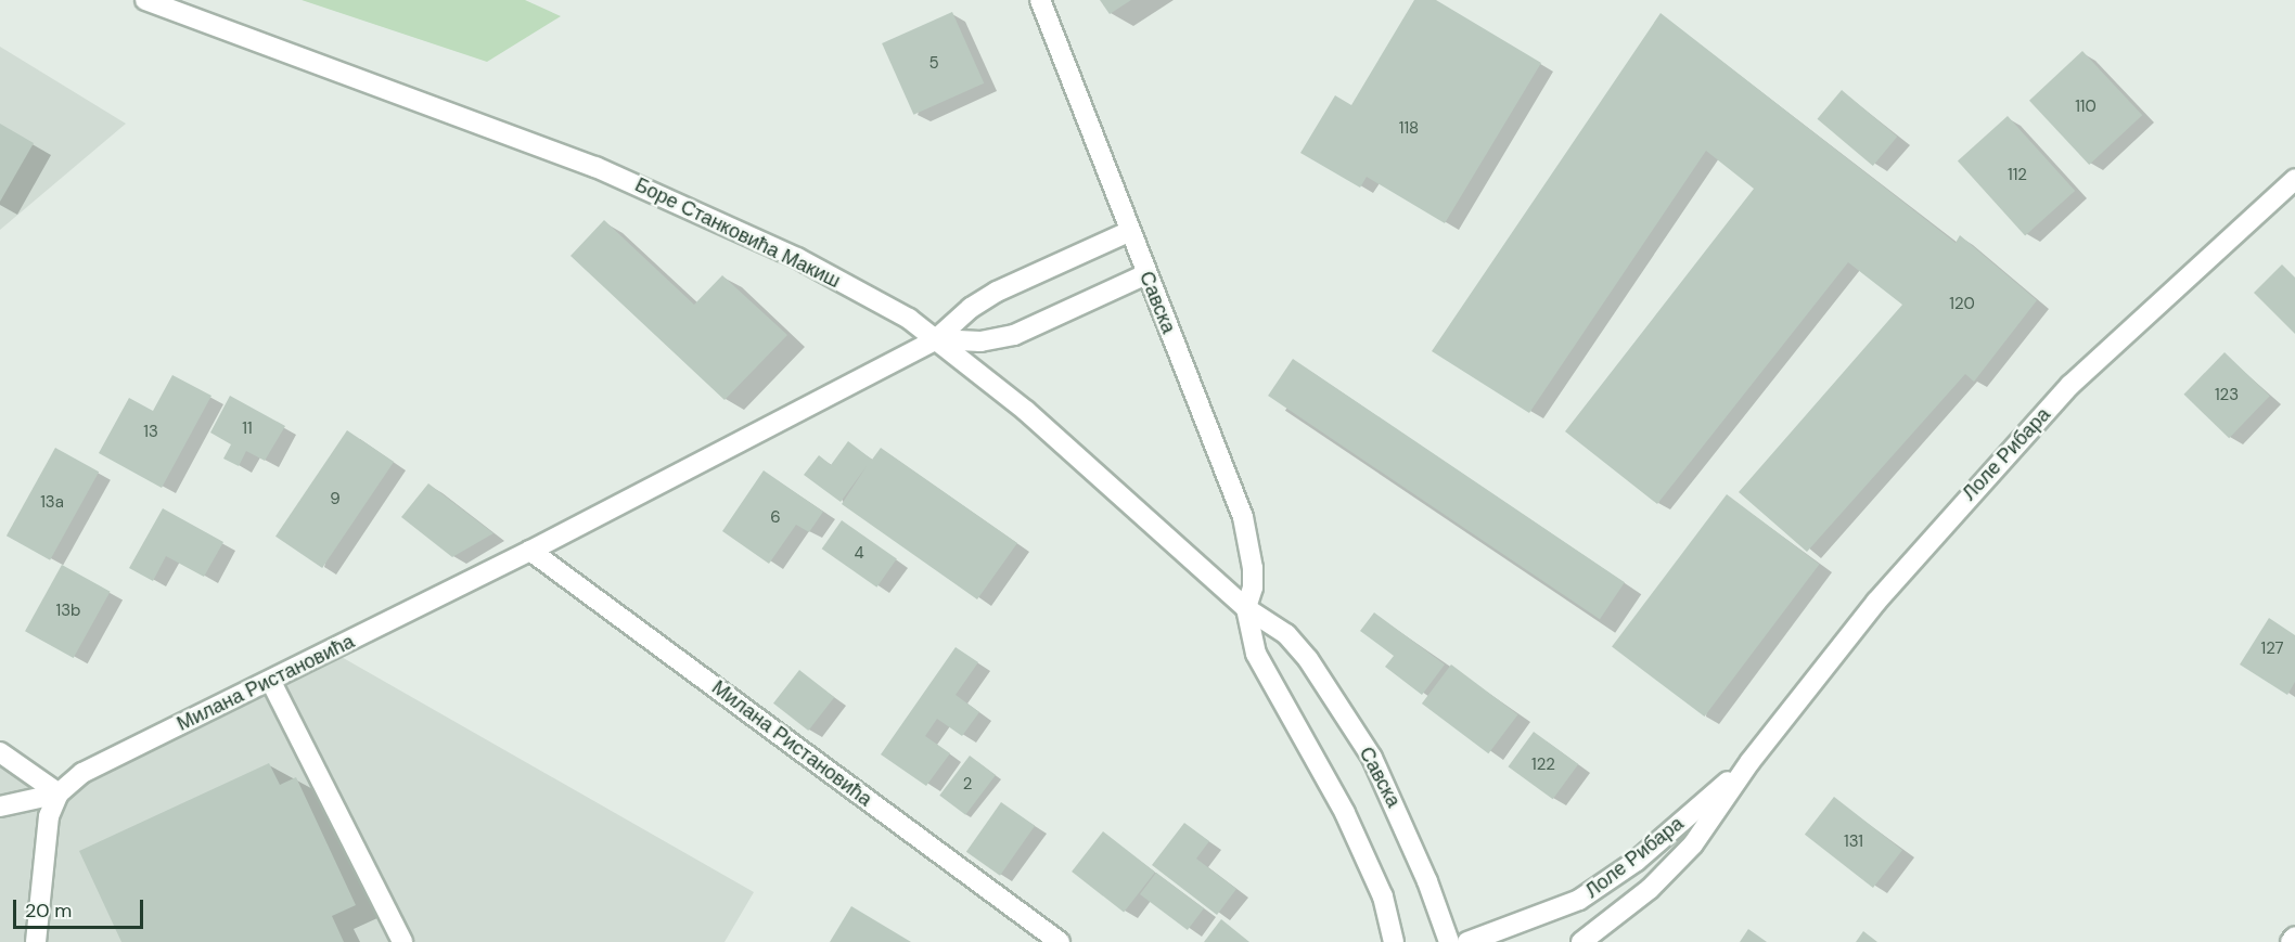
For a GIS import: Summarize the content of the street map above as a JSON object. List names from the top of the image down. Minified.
{"streets":{"main road":["Боре Станковића Макиш","Савска","Лоле Рибара","Милана Ристановића"]},"crossings":[["Боре Станковића Макиш","Савска"],["Боре Станковића Макиш","Милана Ристановића"],["Савска","Милана Ристановића"]],"house_numbers":["5","110","118","112","120","123","11","13","9","13a","6","4","13b","127","122","2","131"],"scale_bar":"20 m"}
